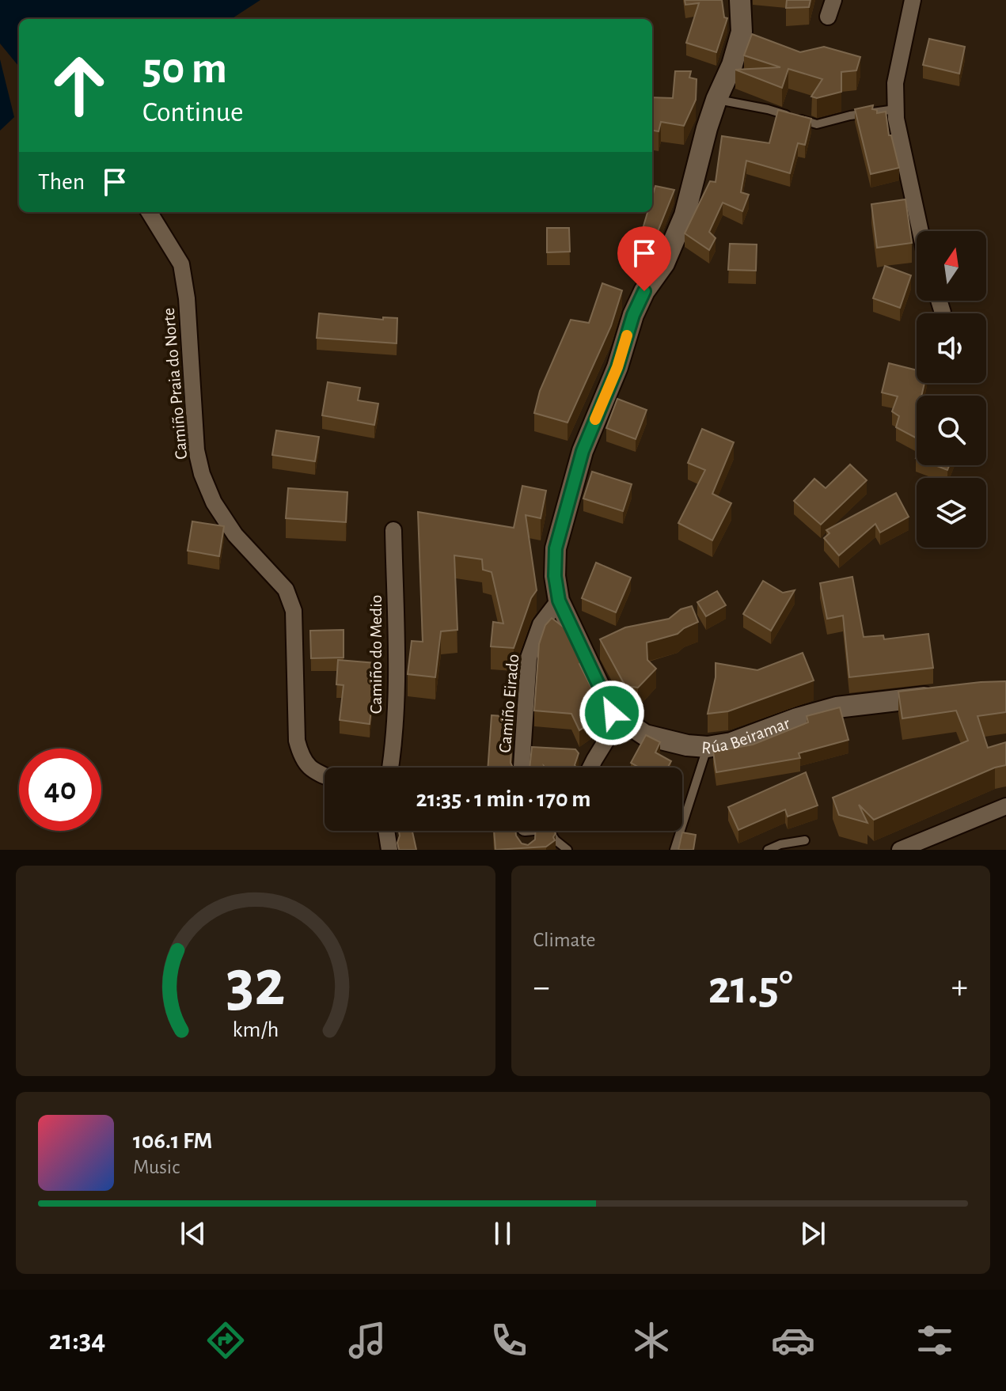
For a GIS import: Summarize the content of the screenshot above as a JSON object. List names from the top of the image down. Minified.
{"streets":{"street":["Camiño Praia do Norte","Camiño do Medio","Camiño Eirado","Rúa Beiramar"]},"crossings":[["Camiño Eirado","Rúa Beiramar"]],"north":"top","page":{"turn":["50 m","Continue"],"then":"Then","limit":"40","trip":"21:35 · 1 min · 170 m","tile":"Climate","heat":["−","21.5°","+"],"song":["106.1 FM","Music"],"tabs":"21:34","gauge":["32","km/h"]}}
